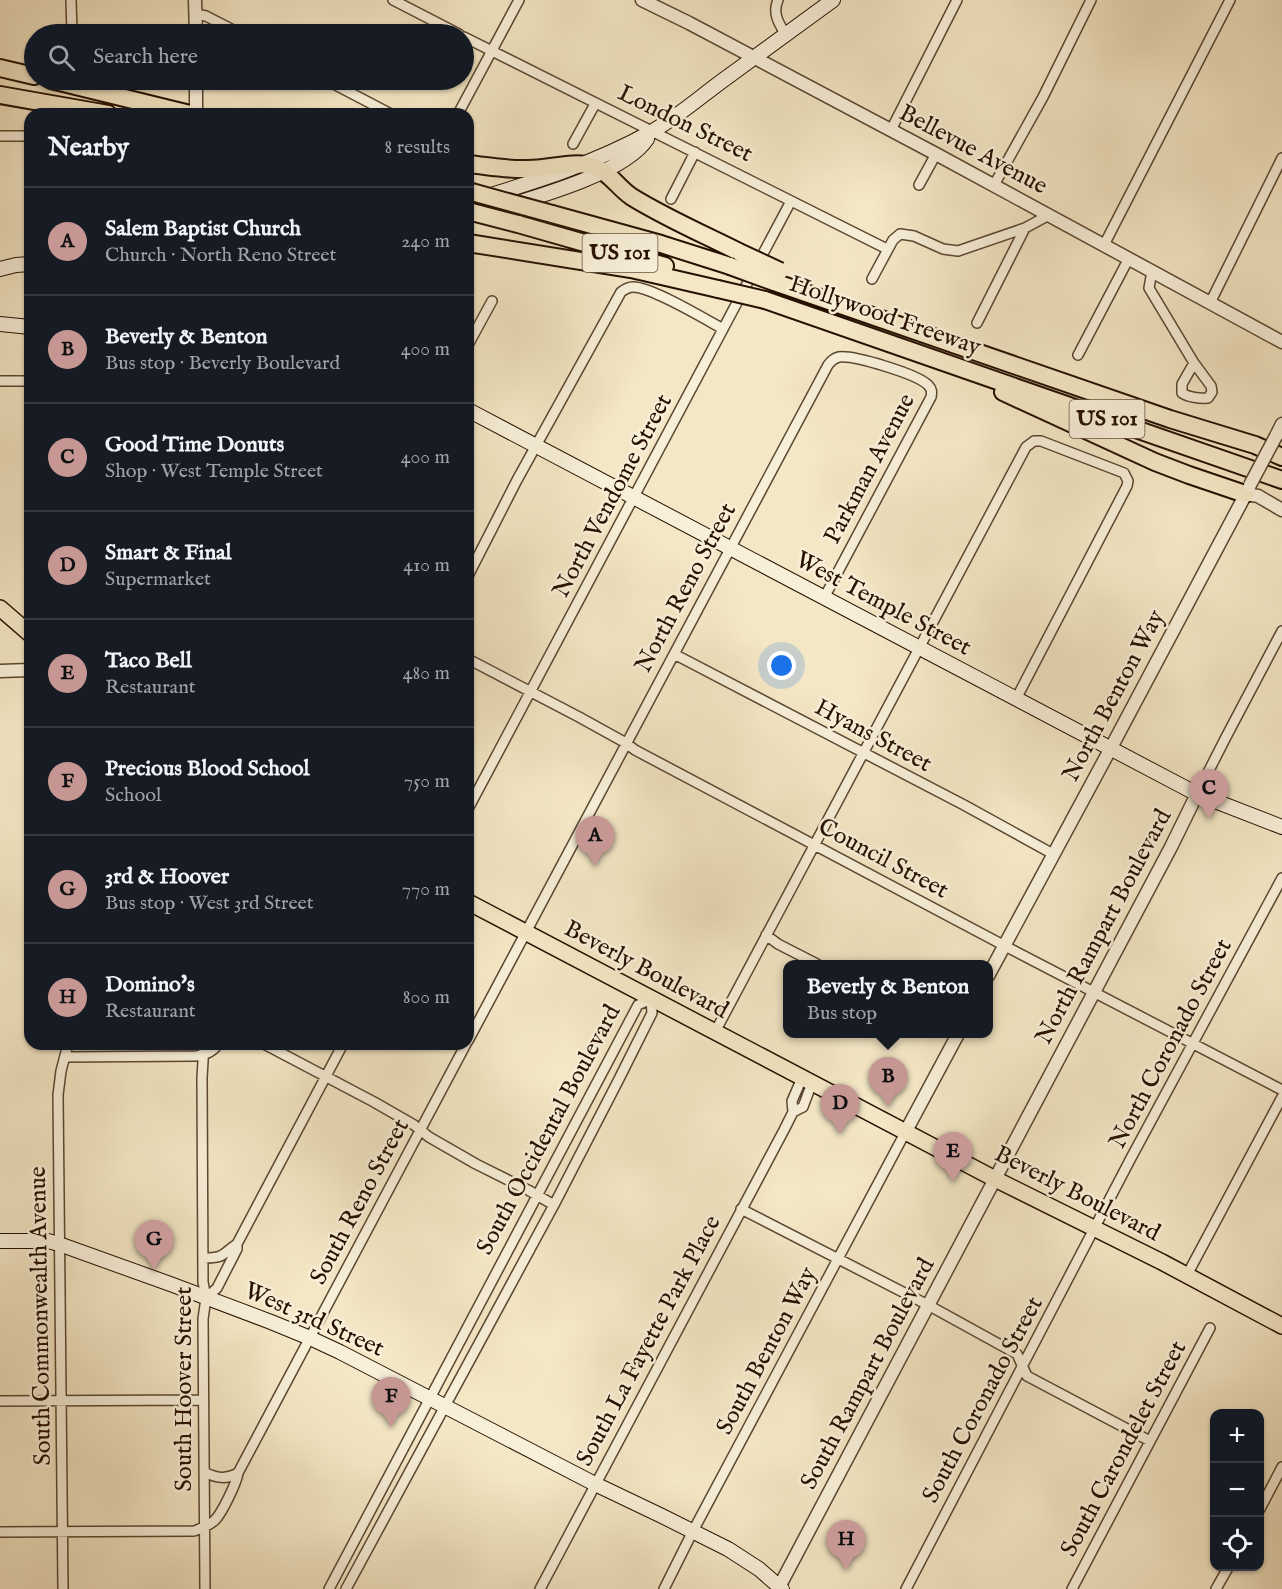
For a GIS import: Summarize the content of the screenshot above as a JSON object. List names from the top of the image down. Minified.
{"streets":{"highway":["US 101","Hollywood Freeway"],"main road":["West Temple Street","Beverly Boulevard","West 3rd Street"],"street":["London Street","Bellevue Avenue","Parkman Avenue","North Vendome Street","North Reno Street","North Benton Way","Hyans Street","Council Street","North Rampart Boulevard","North Coronado Street","South Occidental Boulevard","South Reno Street","South Commonwealth Avenue","South La Fayette Park Place","South Benton Way","South Rampart Boulevard","South Hoover Street","South Coronado Street","South Carondelet Street"]},"crossings":[["London Street","North Vendome Street"],["Parkman Avenue","North Reno Street"],["Parkman Avenue","West Temple Street"],["North Vendome Street","West Temple Street"],["North Vendome Street","Council Street"],["North Reno Street","West Temple Street"],["North Reno Street","Hyans Street"],["North Reno Street","Council Street"],["North Reno Street","Beverly Boulevard"],["North Reno Street","South Reno Street"],["West Temple Street","North Benton Way"],["West Temple Street","North Rampart Boulevard"],["North Benton Way","Hyans Street"],["North Benton Way","Council Street"],["Council Street","North Rampart Boulevard"],["Council Street","North Coronado Street"],["North Rampart Boulevard","Beverly Boulevard"],["North Rampart Boulevard","South Rampart Boulevard"],["Beverly Boulevard","North Coronado Street"],["Beverly Boulevard","South Occidental Boulevard"],["Beverly Boulevard","South Reno Street"],["Beverly Boulevard","South La Fayette Park Place"],["Beverly Boulevard","South Benton Way"],["Beverly Boulevard","South Rampart Boulevard"],["Beverly Boulevard","South Coronado Street"],["North Coronado Street","South Coronado Street"],["South Occidental Boulevard","West 3rd Street"],["South Reno Street","West 3rd Street"],["South Reno Street","South Hoover Street"],["South Commonwealth Avenue","West 3rd Street"],["West 3rd Street","South La Fayette Park Place"],["West 3rd Street","South Benton Way"],["West 3rd Street","South Rampart Boulevard"],["West 3rd Street","South Hoover Street"]],"page":{"search":"Search here","heading":["Nearby","8 results"],"list":[{"mark":"A","name":"Salem Baptist Church","note":"Church · North Reno Street","value":"240 m"},{"mark":"B","name":"Beverly & Benton","note":"Bus stop · Beverly Boulevard","value":"400 m"},{"mark":"C","name":"Good Time Donuts","note":"Shop · West Temple Street","value":"400 m"},{"mark":"D","name":"Smart & Final","note":"Supermarket","value":"410 m"},{"mark":"E","name":"Taco Bell","note":"Restaurant","value":"480 m"},{"mark":"F","name":"Precious Blood School","note":"School","value":"750 m"},{"mark":"G","name":"3rd & Hoover","note":"Bus stop · West 3rd Street","value":"770 m"},{"mark":"H","name":"Domino's","note":"Restaurant","value":"800 m"}],"pins":["C","A","B","D","E","G","F","H"],"popup":["Beverly & Benton","Bus stop"],"map_buttons":["+","−"]}}
